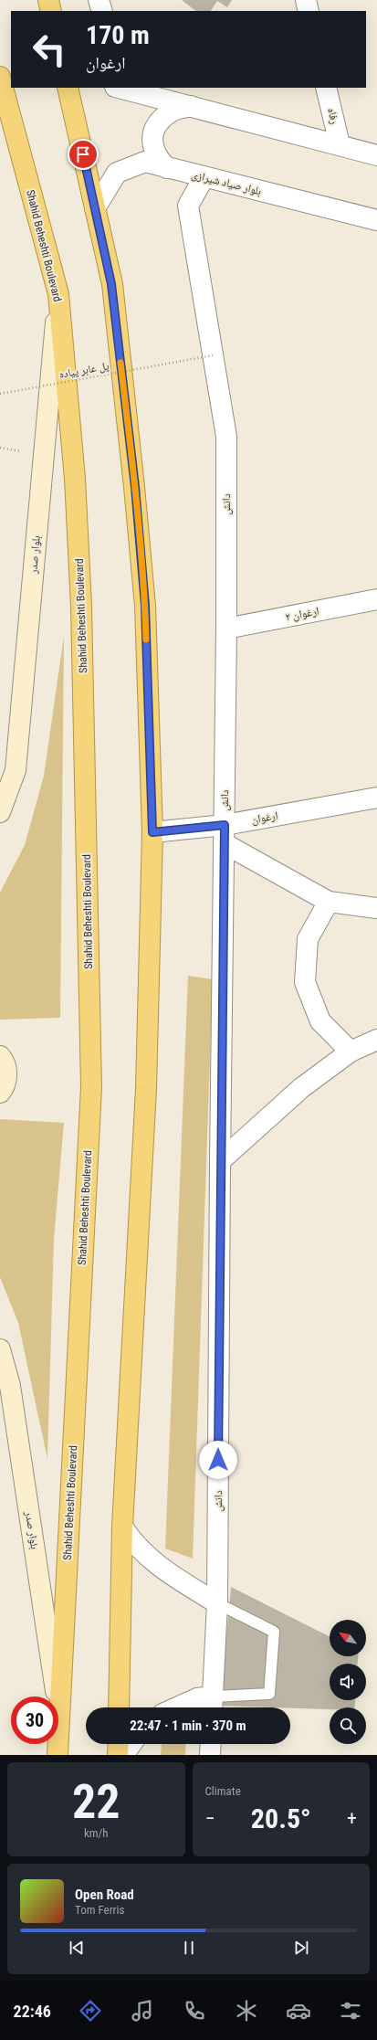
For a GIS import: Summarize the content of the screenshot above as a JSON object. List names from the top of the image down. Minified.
{"streets":{"highway":["Shahid Beheshti Boulevard"],"main road":["بلوار صدر"],"street":["رفاه","بلوار صیاد شیرازی","دانش","ارغوان ۲","ارغوان"],"path":["پل عابر پیاده"]},"crossings":[["بلوار صیاد شیرازی","دانش"],["Shahid Beheshti Boulevard","بلوار صدر"],["پل عابر پیاده","دانش"],["دانش","ارغوان ۲"],["دانش","ارغوان"]],"north":"top left","page":{"turn":["170 m","ارغوان"],"limit":"30","trip":"22:47 · 1 min · 370 m","tile":[["22","km/h"],"Climate"],"heat":["−","20.5°","+"],"song":["Open Road","Tom Ferris"],"tabs":"22:46"}}
